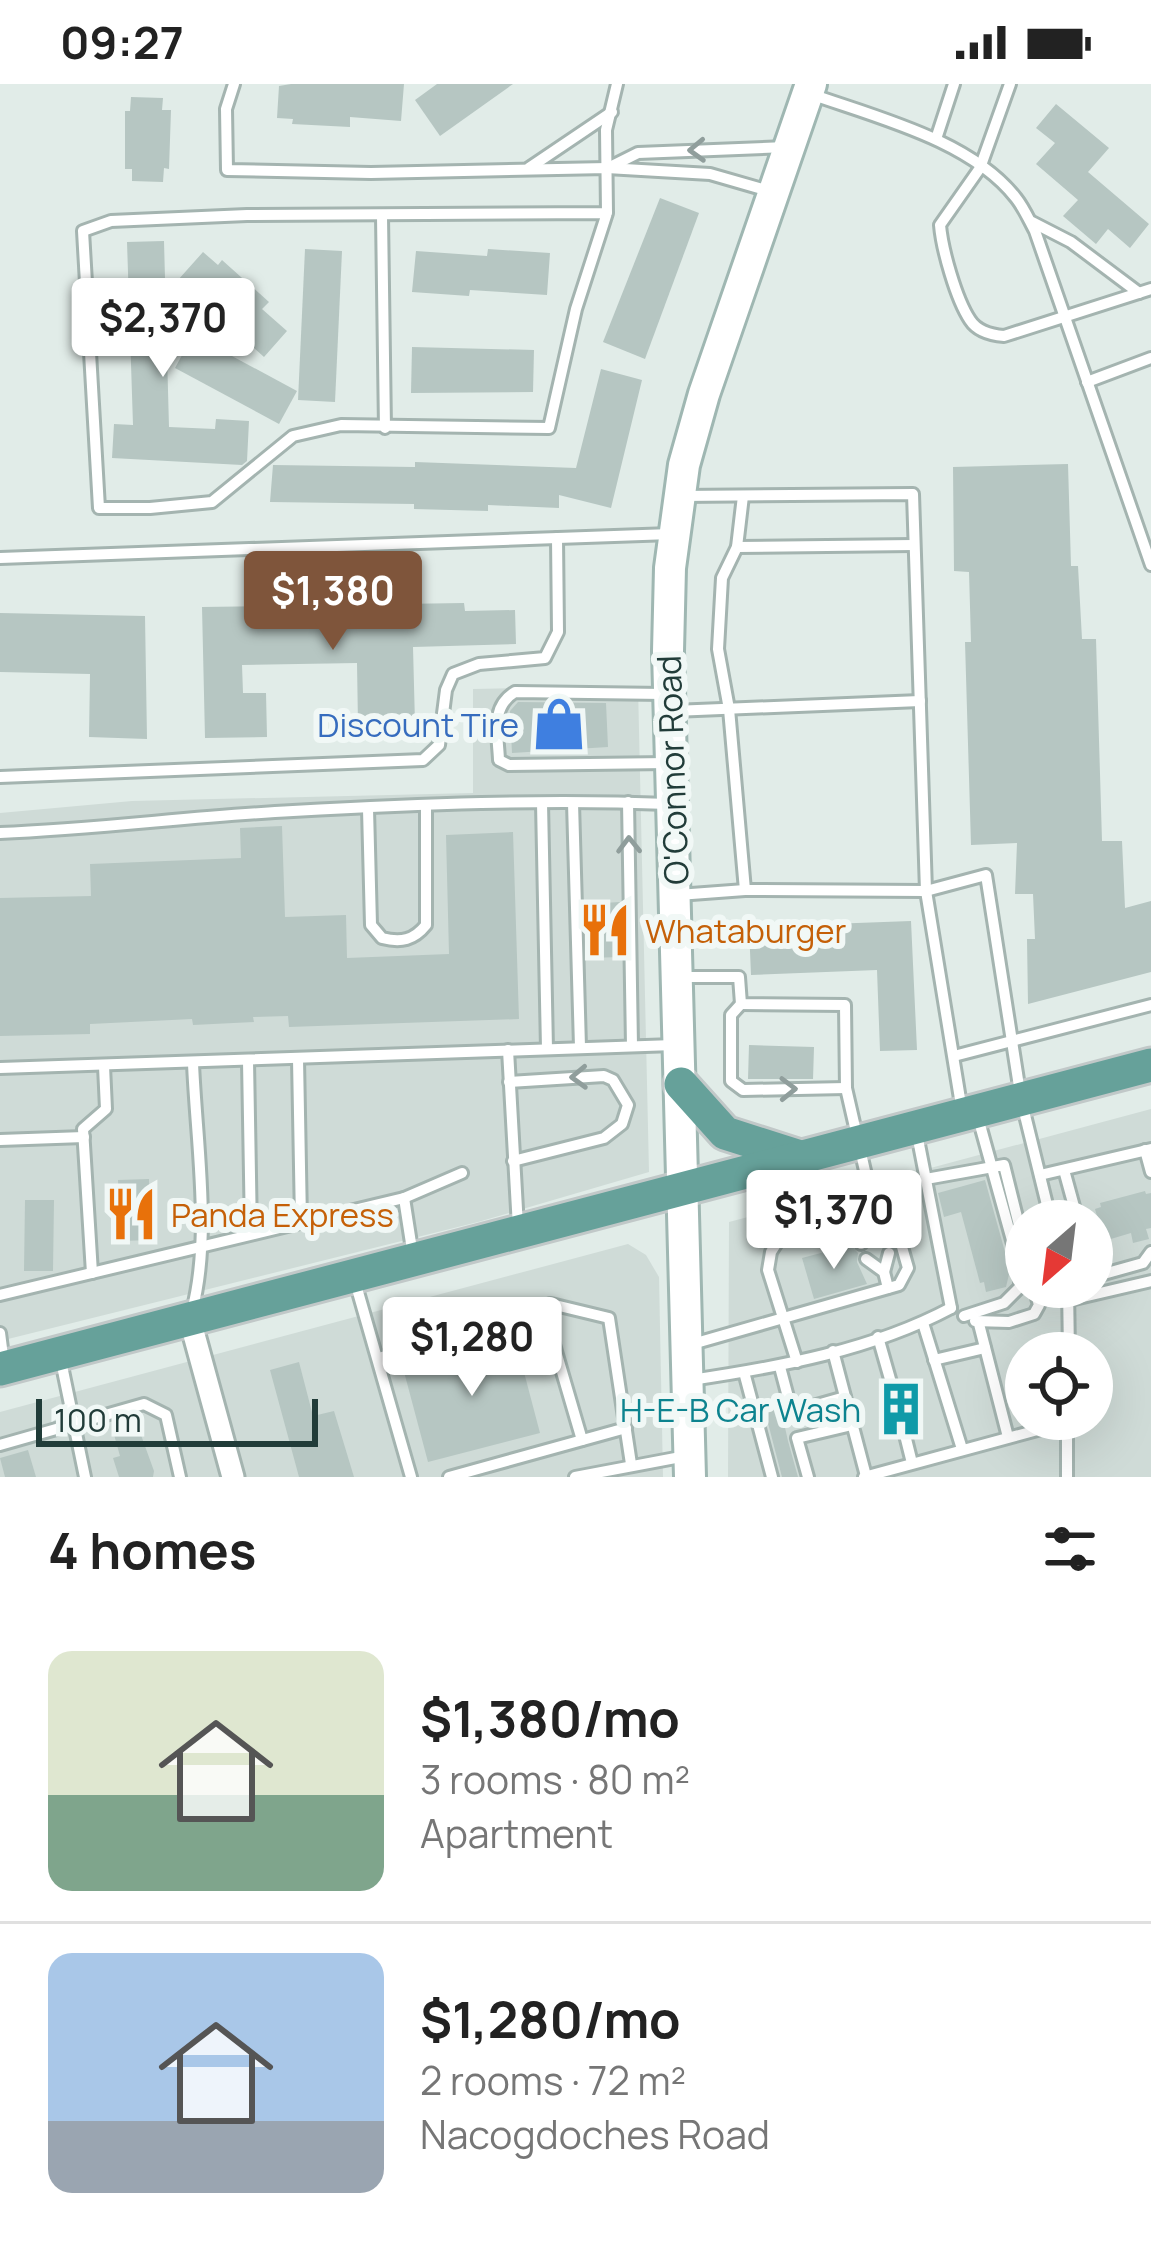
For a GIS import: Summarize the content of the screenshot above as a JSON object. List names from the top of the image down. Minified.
{"streets":{"main road":["O'Connor Road"]},"places":{"shop":["Discount Tire"],"restaurant":["Whataburger","Panda Express"],"building":["H-E-B Car Wash"]},"scale_bar":"100 m","north":"bottom left","page":{"status":"09:27","price":["$2,370","$1,380","$1,370","$1,280"],"scale":"100 m","heading":"4 homes","list":[{"name":"$1,380/mo","note":"3 rooms · 80 m² · Apartment"},{"name":"$1,280/mo","note":"2 rooms · 72 m² · Nacogdoches Road"}]}}
